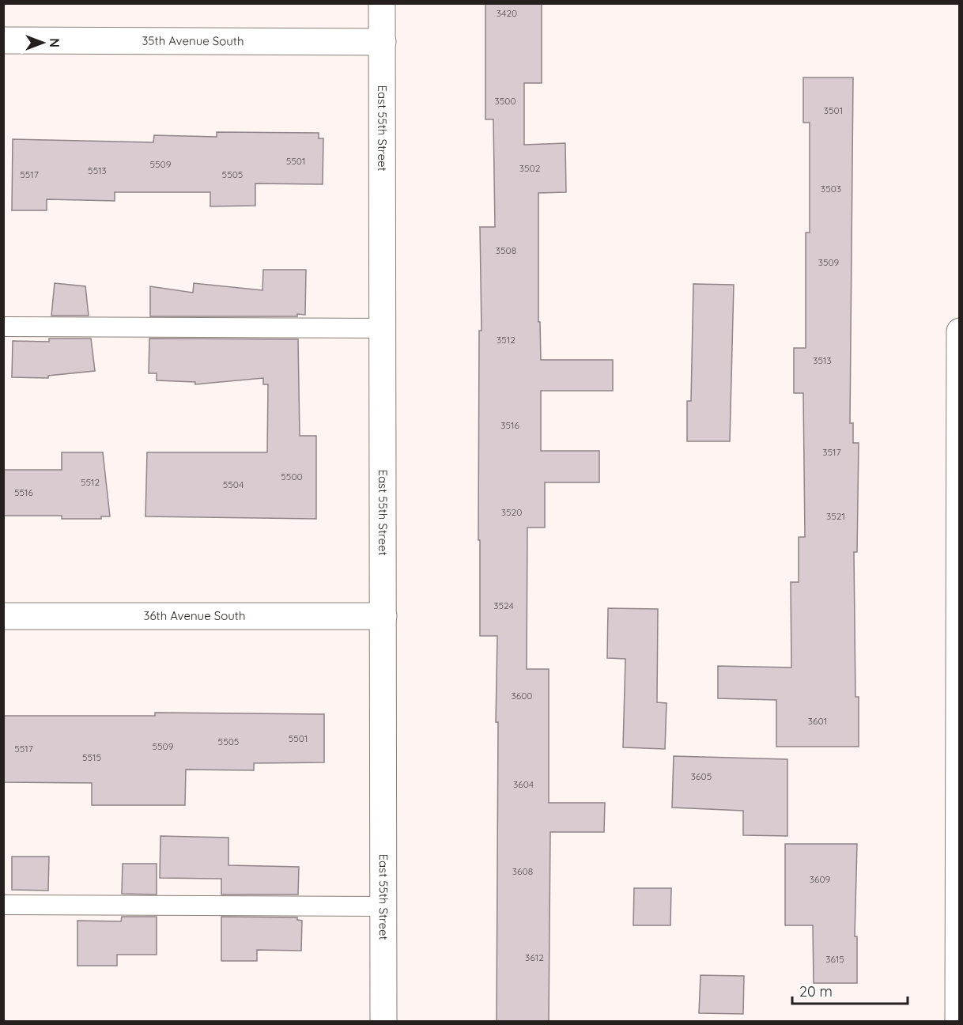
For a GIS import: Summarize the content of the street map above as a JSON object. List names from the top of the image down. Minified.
{"streets":{"street":["35th Avenue South","East 55th Street","36th Avenue South"]},"crossings":[["35th Avenue South","East 55th Street"],["East 55th Street","36th Avenue South"]],"house_numbers":["3420","3500","3501","5501","5509","3502","5513","5517","5505","3503","3508","3509","3512","3513","3516","3517","5500","5512","5504","5516","3520","3521","3524","3600","3601","5501","5505","5509","5517","5515","3605","3604","3608","3609","3612","3615"],"scale_bar":"20 m","north":"right"}
